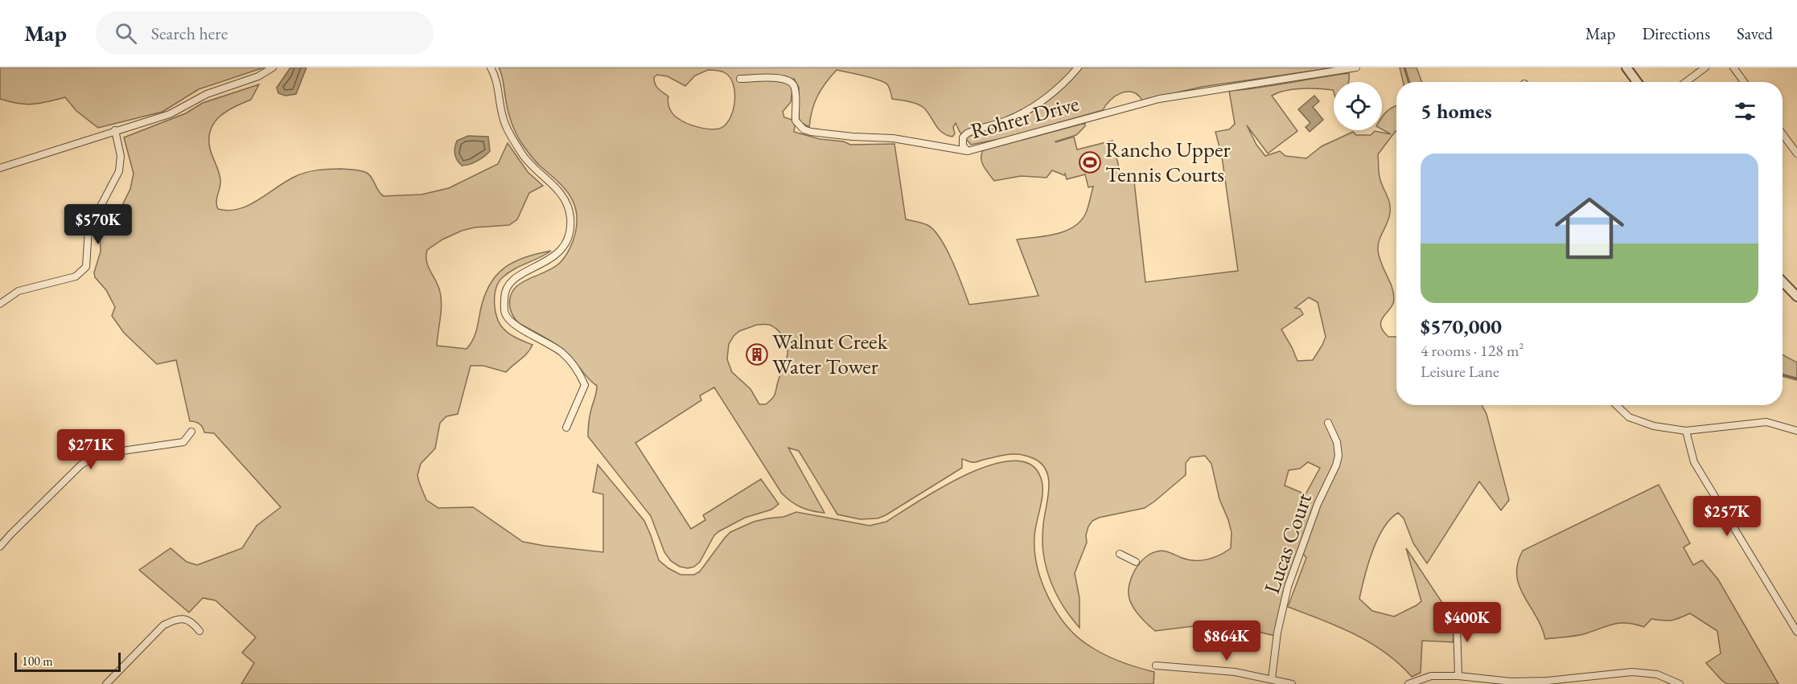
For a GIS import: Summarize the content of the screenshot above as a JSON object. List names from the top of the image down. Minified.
{"streets":{"street":["Rohrer Drive","Lucas Court"]},"places":{"sports":["Rancho Upper Tennis Courts"],"building":["Walnut Creek Water Tower"]},"scale_bar":"100 m","page":{"header":"Map","search":"Search here","nav":["Map","Directions","Saved"],"heading":"5 homes","list":[{"name":"$570,000","note":"4 rooms · 128 m² · Leisure Lane"}],"price":["$570K","$271K","$257K","$400K","$864K"],"scale":"100 m"}}
